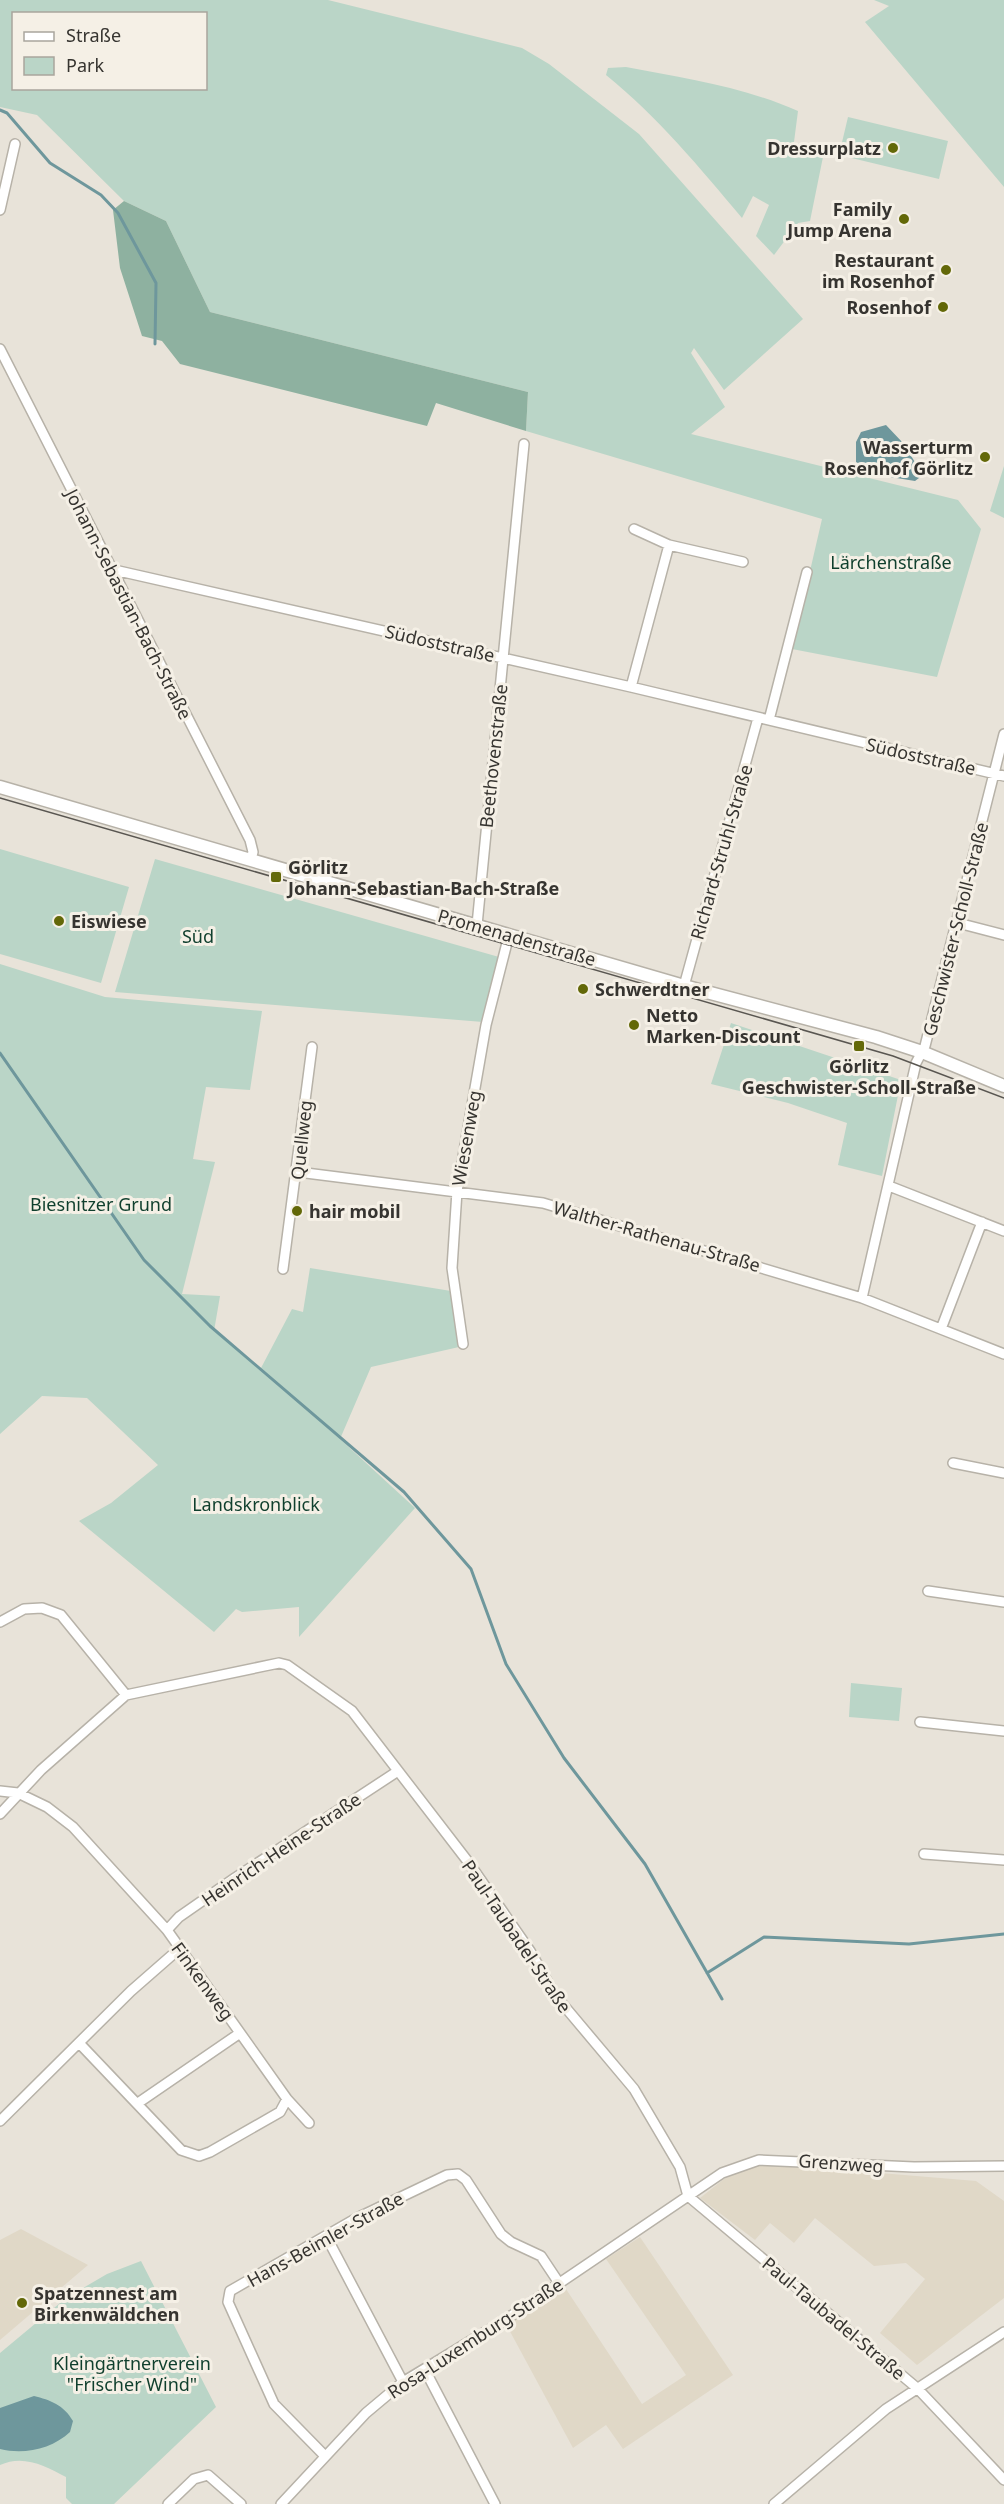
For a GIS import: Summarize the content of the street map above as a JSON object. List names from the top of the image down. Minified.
{"streets":{"main road":["Promenadenstraße"],"street":["Johann-Sebastian-Bach-Straße","Südoststraße","Beethovenstraße","Richard-Struhl-Straße","Geschwister-Scholl-Straße","Wiesenweg","Quellweg","Walther-Rathenau-Straße","Heinrich-Heine-Straße","Paul-Taubadel-Straße","Finkenweg","Grenzweg","Hans-Beimler-Straße","Rosa-Luxemburg-Straße"]},"crossings":[["Johann-Sebastian-Bach-Straße","Südoststraße"],["Johann-Sebastian-Bach-Straße","Promenadenstraße"],["Südoststraße","Beethovenstraße"],["Südoststraße","Richard-Struhl-Straße"],["Südoststraße","Geschwister-Scholl-Straße"],["Beethovenstraße","Promenadenstraße"],["Richard-Struhl-Straße","Promenadenstraße"],["Geschwister-Scholl-Straße","Promenadenstraße"],["Geschwister-Scholl-Straße","Walther-Rathenau-Straße"],["Promenadenstraße","Wiesenweg"],["Wiesenweg","Walther-Rathenau-Straße"],["Quellweg","Walther-Rathenau-Straße"],["Heinrich-Heine-Straße","Paul-Taubadel-Straße"],["Heinrich-Heine-Straße","Finkenweg"],["Paul-Taubadel-Straße","Grenzweg"],["Paul-Taubadel-Straße","Rosa-Luxemburg-Straße"],["Grenzweg","Rosa-Luxemburg-Straße"],["Hans-Beimler-Straße","Rosa-Luxemburg-Straße"]],"parks":["Lärchenstraße","Süd","Biesnitzer Grund","Landskronblick","Kleingärtnerverein \"Frischer Wind\""],"places":{"other":["Dressurplatz","Family Jump Arena","Restaurant im Rosenhof","Rosenhof","Wasserturm Rosenhof Görlitz","Eiswiese","Schwerdtner","Netto Marken-Discount","hair mobil","Spatzennest am Birkenwäldchen"],"transit":["Görlitz Johann-Sebastian-Bach-Straße","Görlitz Geschwister-Scholl-Straße"]},"legend":["Straße","Park"]}
